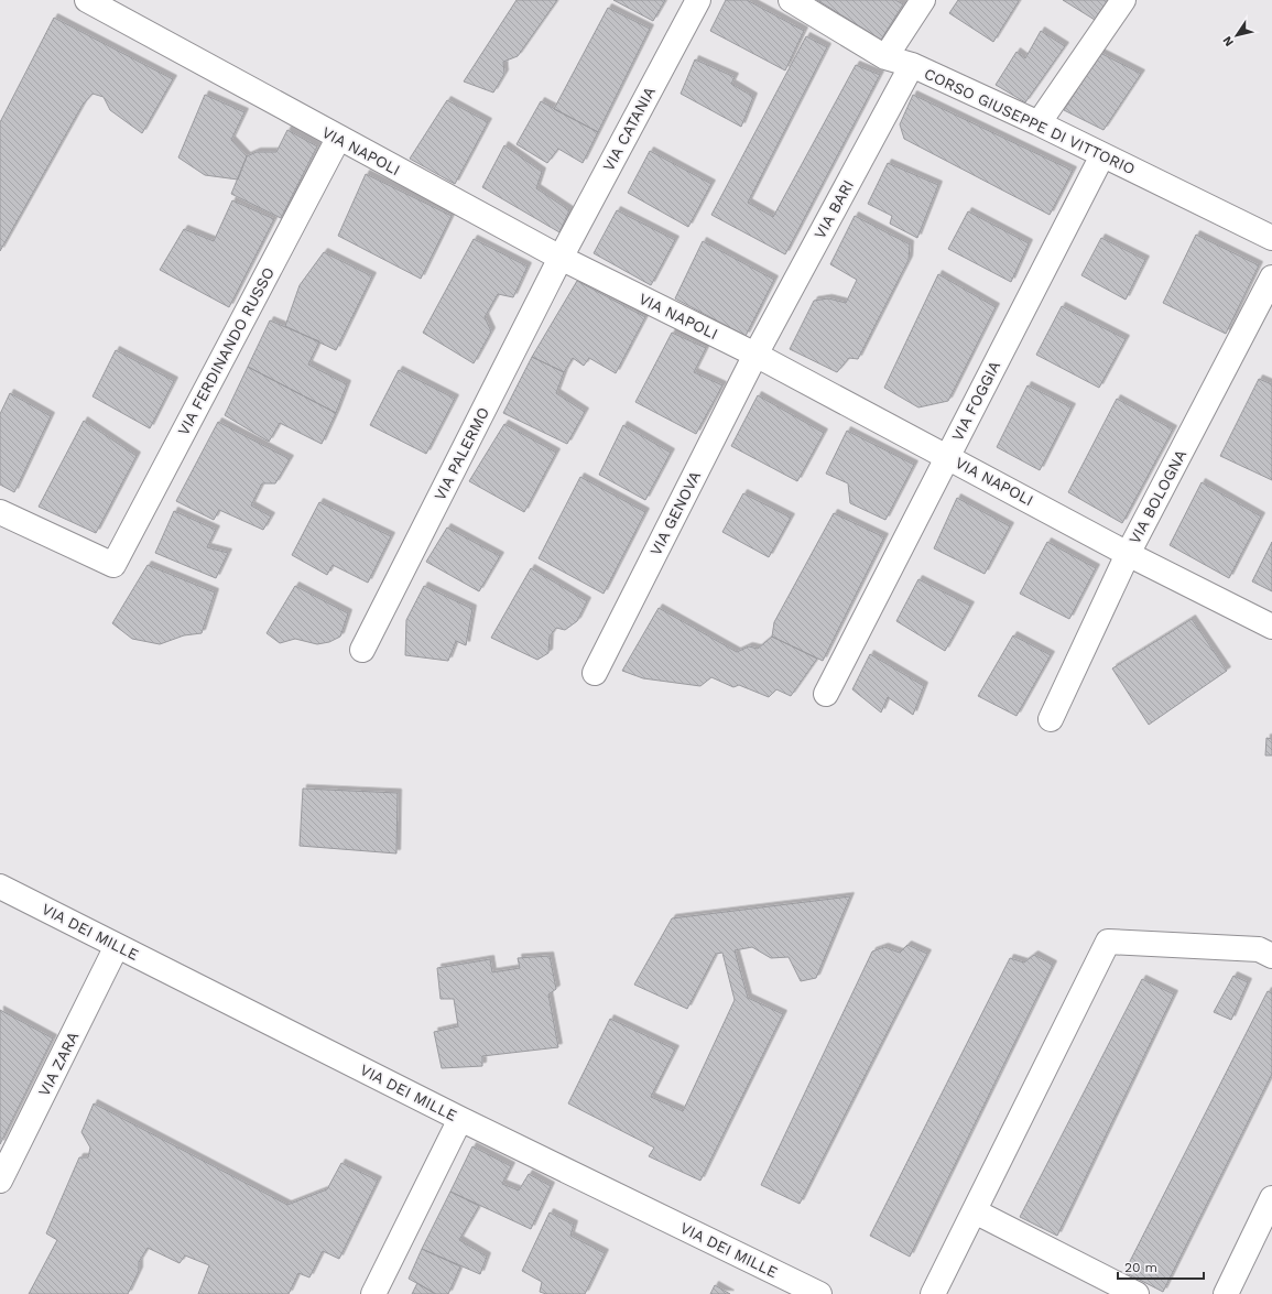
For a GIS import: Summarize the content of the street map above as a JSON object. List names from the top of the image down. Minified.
{"streets":{"street":["CORSO GIUSEPPE DI VITTORIO","VIA CATANIA","VIA NAPOLI","VIA BARI","VIA FERDINANDO RUSSO","VIA FOGGIA","VIA PALERMO","VIA BOLOGNA","VIA GENOVA","VIA DEI MILLE","VIA ZARA"]},"crossings":[["CORSO GIUSEPPE DI VITTORIO","VIA BARI"],["CORSO GIUSEPPE DI VITTORIO","VIA FOGGIA"],["VIA CATANIA","VIA NAPOLI"],["VIA CATANIA","VIA PALERMO"],["VIA NAPOLI","VIA BARI"],["VIA NAPOLI","VIA FERDINANDO RUSSO"],["VIA NAPOLI","VIA FOGGIA"],["VIA NAPOLI","VIA PALERMO"],["VIA NAPOLI","VIA BOLOGNA"],["VIA NAPOLI","VIA GENOVA"],["VIA BARI","VIA GENOVA"],["VIA DEI MILLE","VIA ZARA"]],"scale_bar":"20 m","north":"bottom left"}
